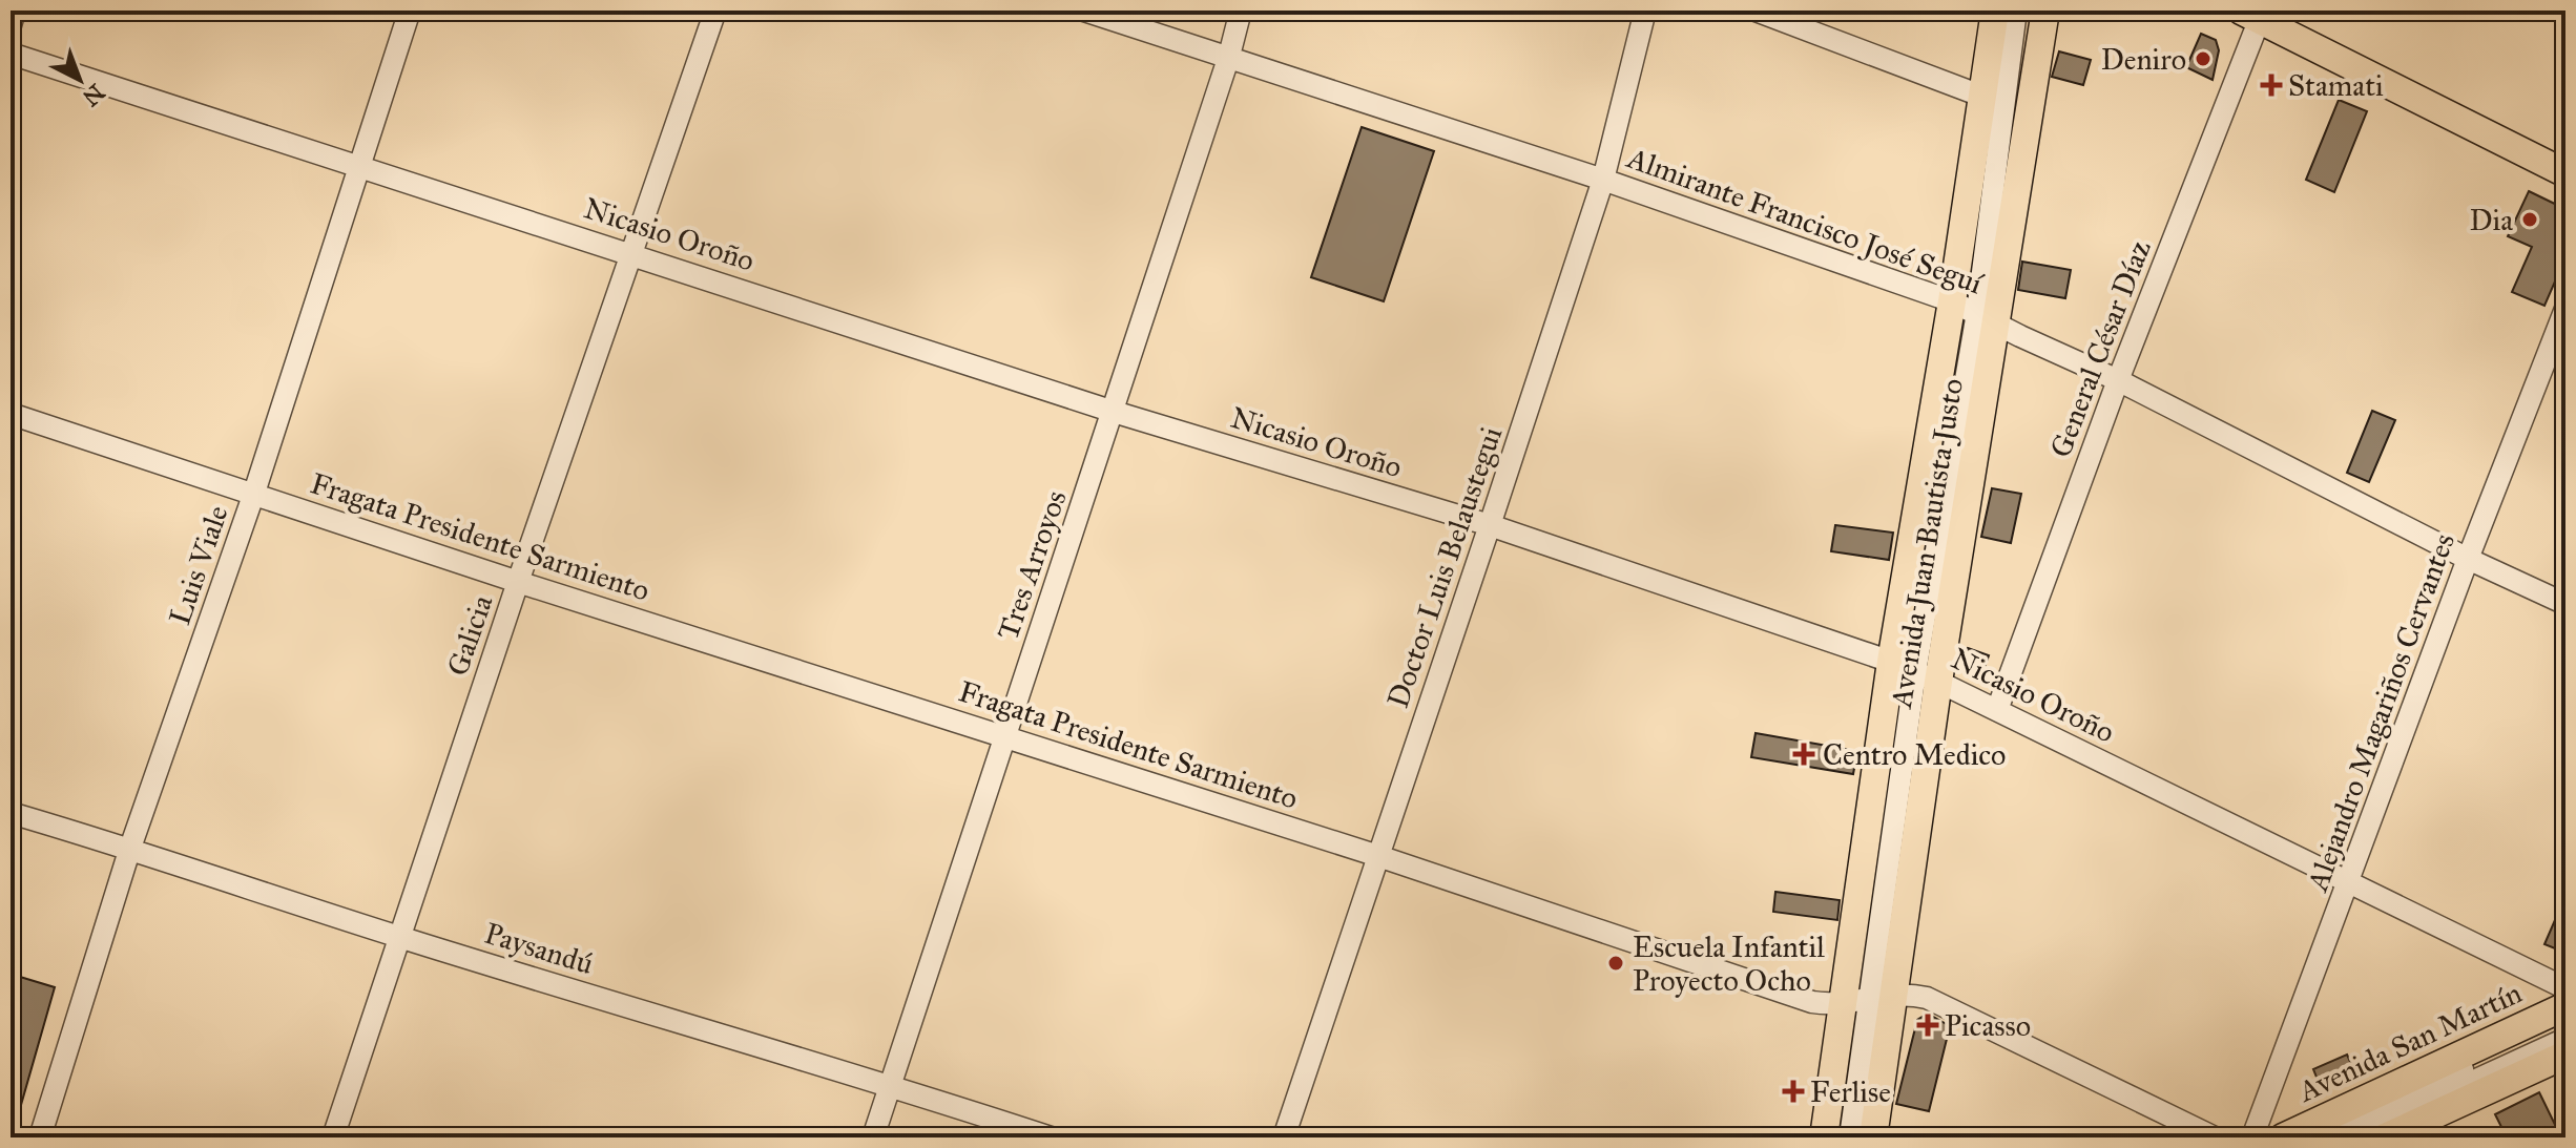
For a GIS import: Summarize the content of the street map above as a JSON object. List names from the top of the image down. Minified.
{"streets":{"main road":["Avenida Juan Bautista Justo","Avenida San Martín"],"street":["Almirante Francisco José Seguí","Nicasio Oroño","General César Díaz","Fragata Presidente Sarmiento","Luis Viale","Tres Arroyos","Doctor Luis Belaustegui","Galicia","Alejandro Magariños Cervantes","Paysandú"]},"crossings":[["Almirante Francisco José Seguí","General César Díaz"],["Almirante Francisco José Seguí","Avenida Juan Bautista Justo"],["Almirante Francisco José Seguí","Tres Arroyos"],["Almirante Francisco José Seguí","Doctor Luis Belaustegui"],["Almirante Francisco José Seguí","Alejandro Magariños Cervantes"],["Nicasio Oroño","General César Díaz"],["Nicasio Oroño","Avenida Juan Bautista Justo"],["Nicasio Oroño","Luis Viale"],["Nicasio Oroño","Tres Arroyos"],["Nicasio Oroño","Doctor Luis Belaustegui"],["Nicasio Oroño","Galicia"],["Nicasio Oroño","Alejandro Magariños Cervantes"],["Fragata Presidente Sarmiento","Avenida Juan Bautista Justo"],["Fragata Presidente Sarmiento","Luis Viale"],["Fragata Presidente Sarmiento","Tres Arroyos"],["Fragata Presidente Sarmiento","Doctor Luis Belaustegui"],["Fragata Presidente Sarmiento","Galicia"],["Luis Viale","Paysandú"],["Tres Arroyos","Paysandú"],["Galicia","Paysandú"]],"places":{"other":["Deniro","Dia","Escuela Infantil Proyecto Ocho"],"health":["Stamati","Centro Medico","Picasso","Ferlise"]},"north":"bottom right"}
